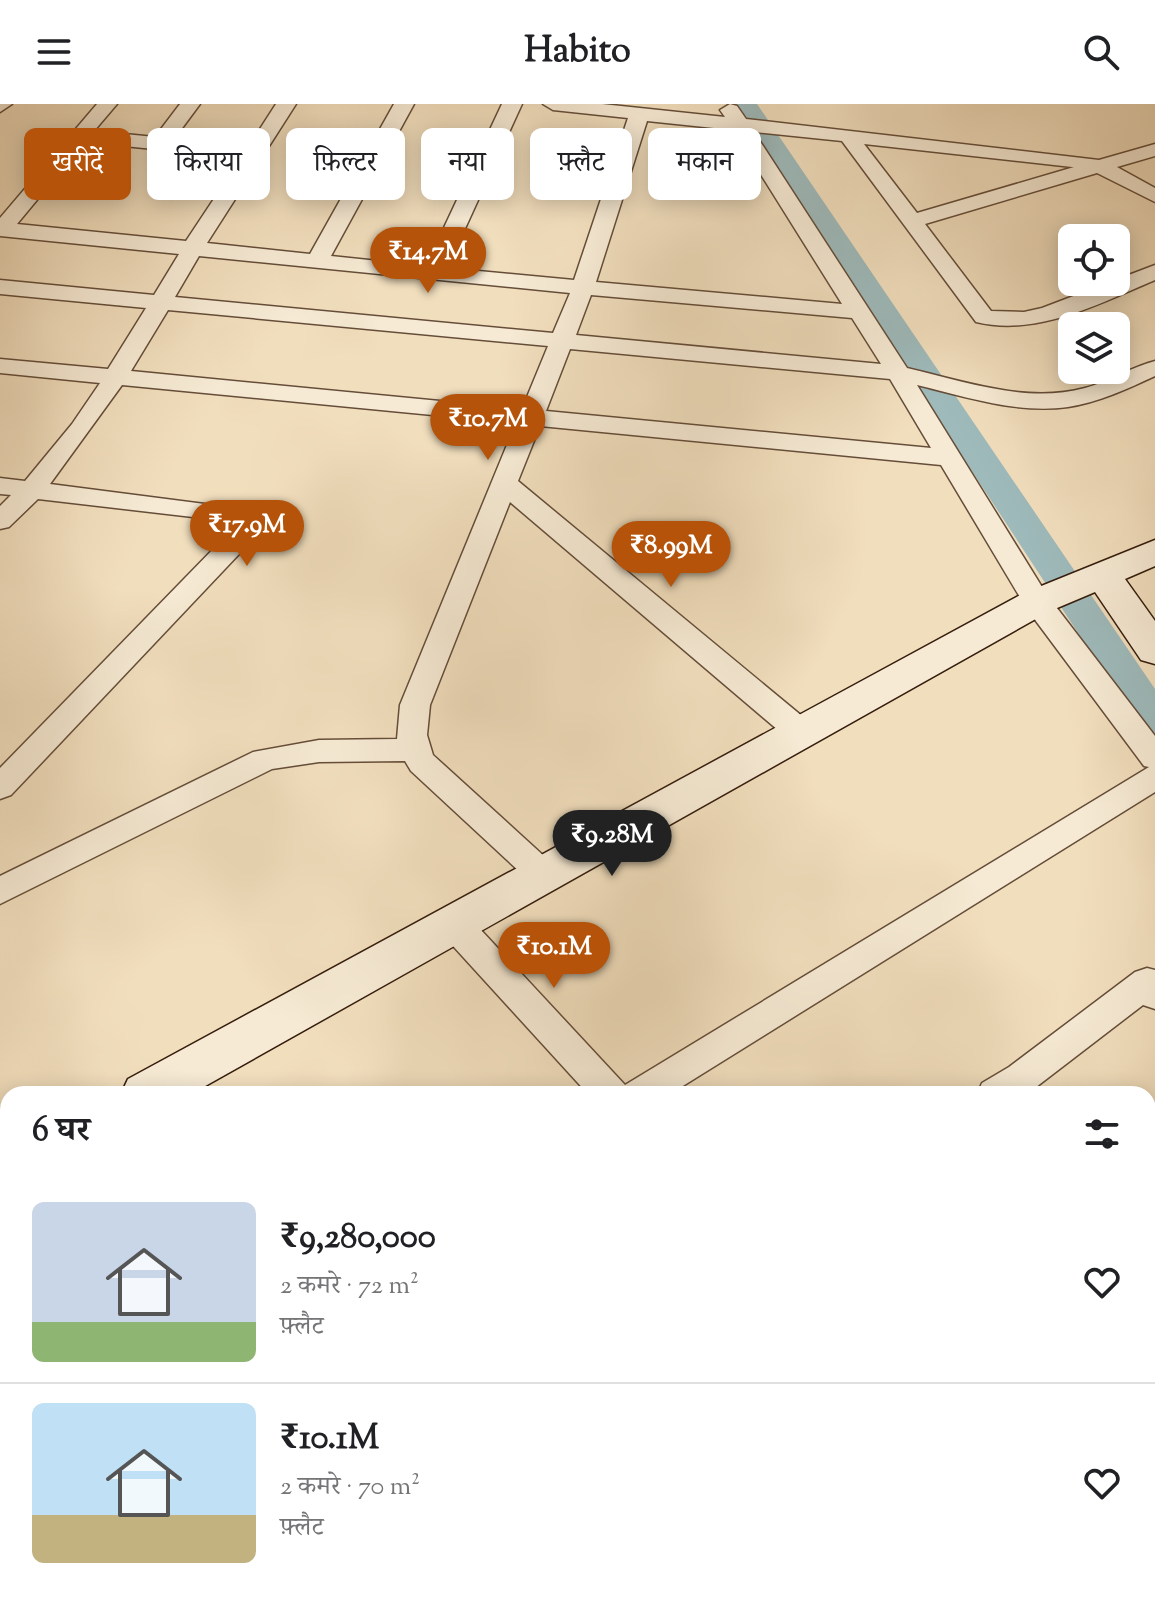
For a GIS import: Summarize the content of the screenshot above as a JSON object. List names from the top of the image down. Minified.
{"page":{"header":"Habito","chip":["खरीदें","किराया","फ़िल्टर","नया","फ़्लैट","मकान"],"price":["₹14.7M","₹10.7M","₹17.9M","₹8.99M","₹9.28M","₹10.1M"],"heading":"6 घर","list":[{"name":"₹9,280,000","note":"2 कमरे · 72 m² · फ़्लैट"},{"name":"₹10.1M","note":"2 कमरे · 70 m² · फ़्लैट"}]}}
